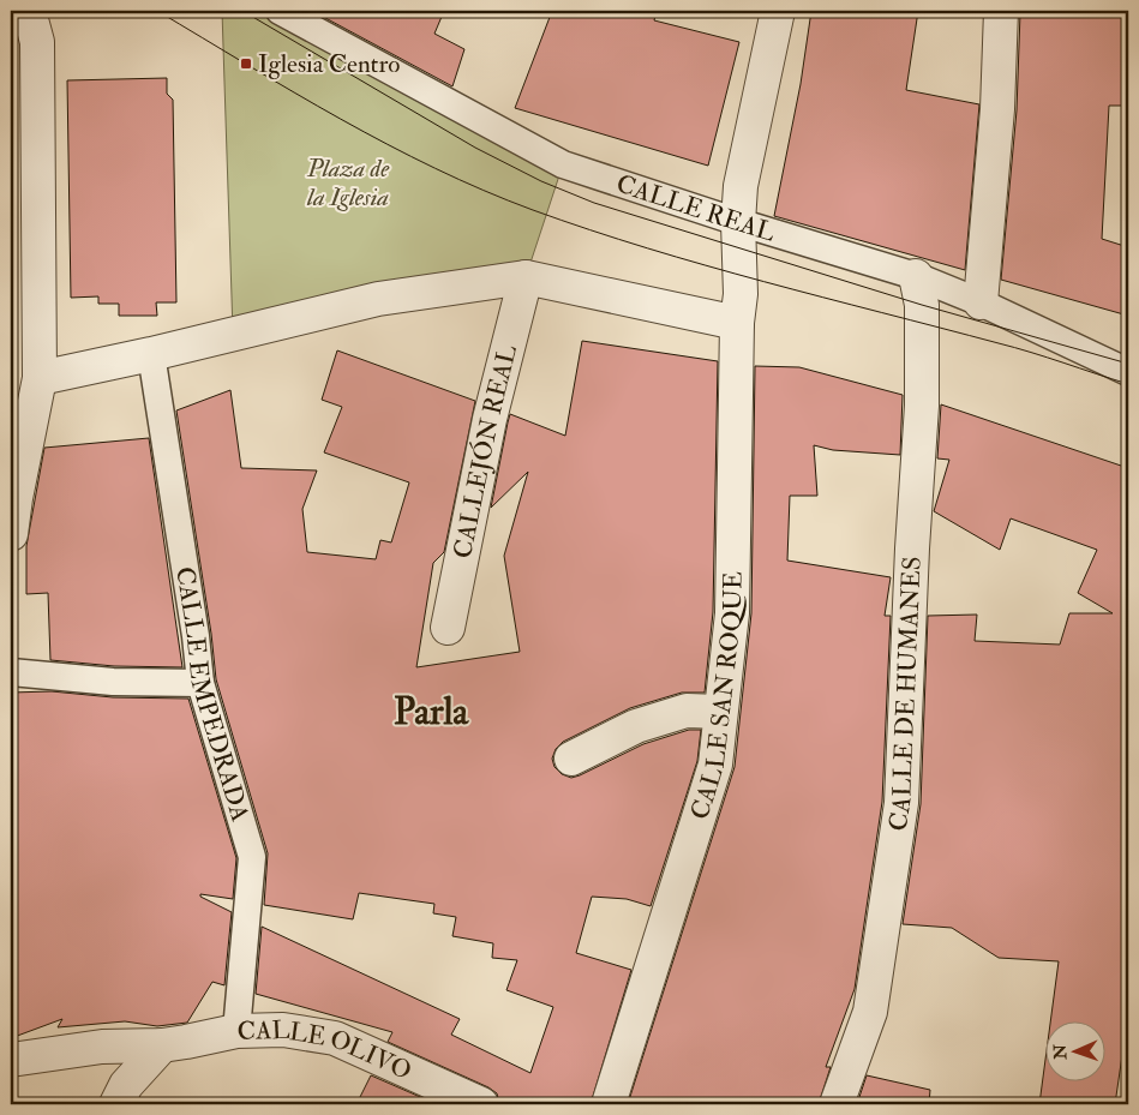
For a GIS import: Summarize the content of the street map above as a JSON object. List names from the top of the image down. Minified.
{"streets":{"street":["CALLE REAL","CALLEJÓN REAL","CALLE EMPEDRADA","CALLE DE HUMANES","CALLE SAN ROQUE","CALLE OLIVO"]},"crossings":[["CALLE REAL","CALLE DE HUMANES"],["CALLE REAL","CALLE SAN ROQUE"],["CALLE EMPEDRADA","CALLE OLIVO"]],"districts":["Parla"],"parks":["Plaza de la Iglesia"],"places":{"transit":["Iglesia Centro"]},"north":"left"}
